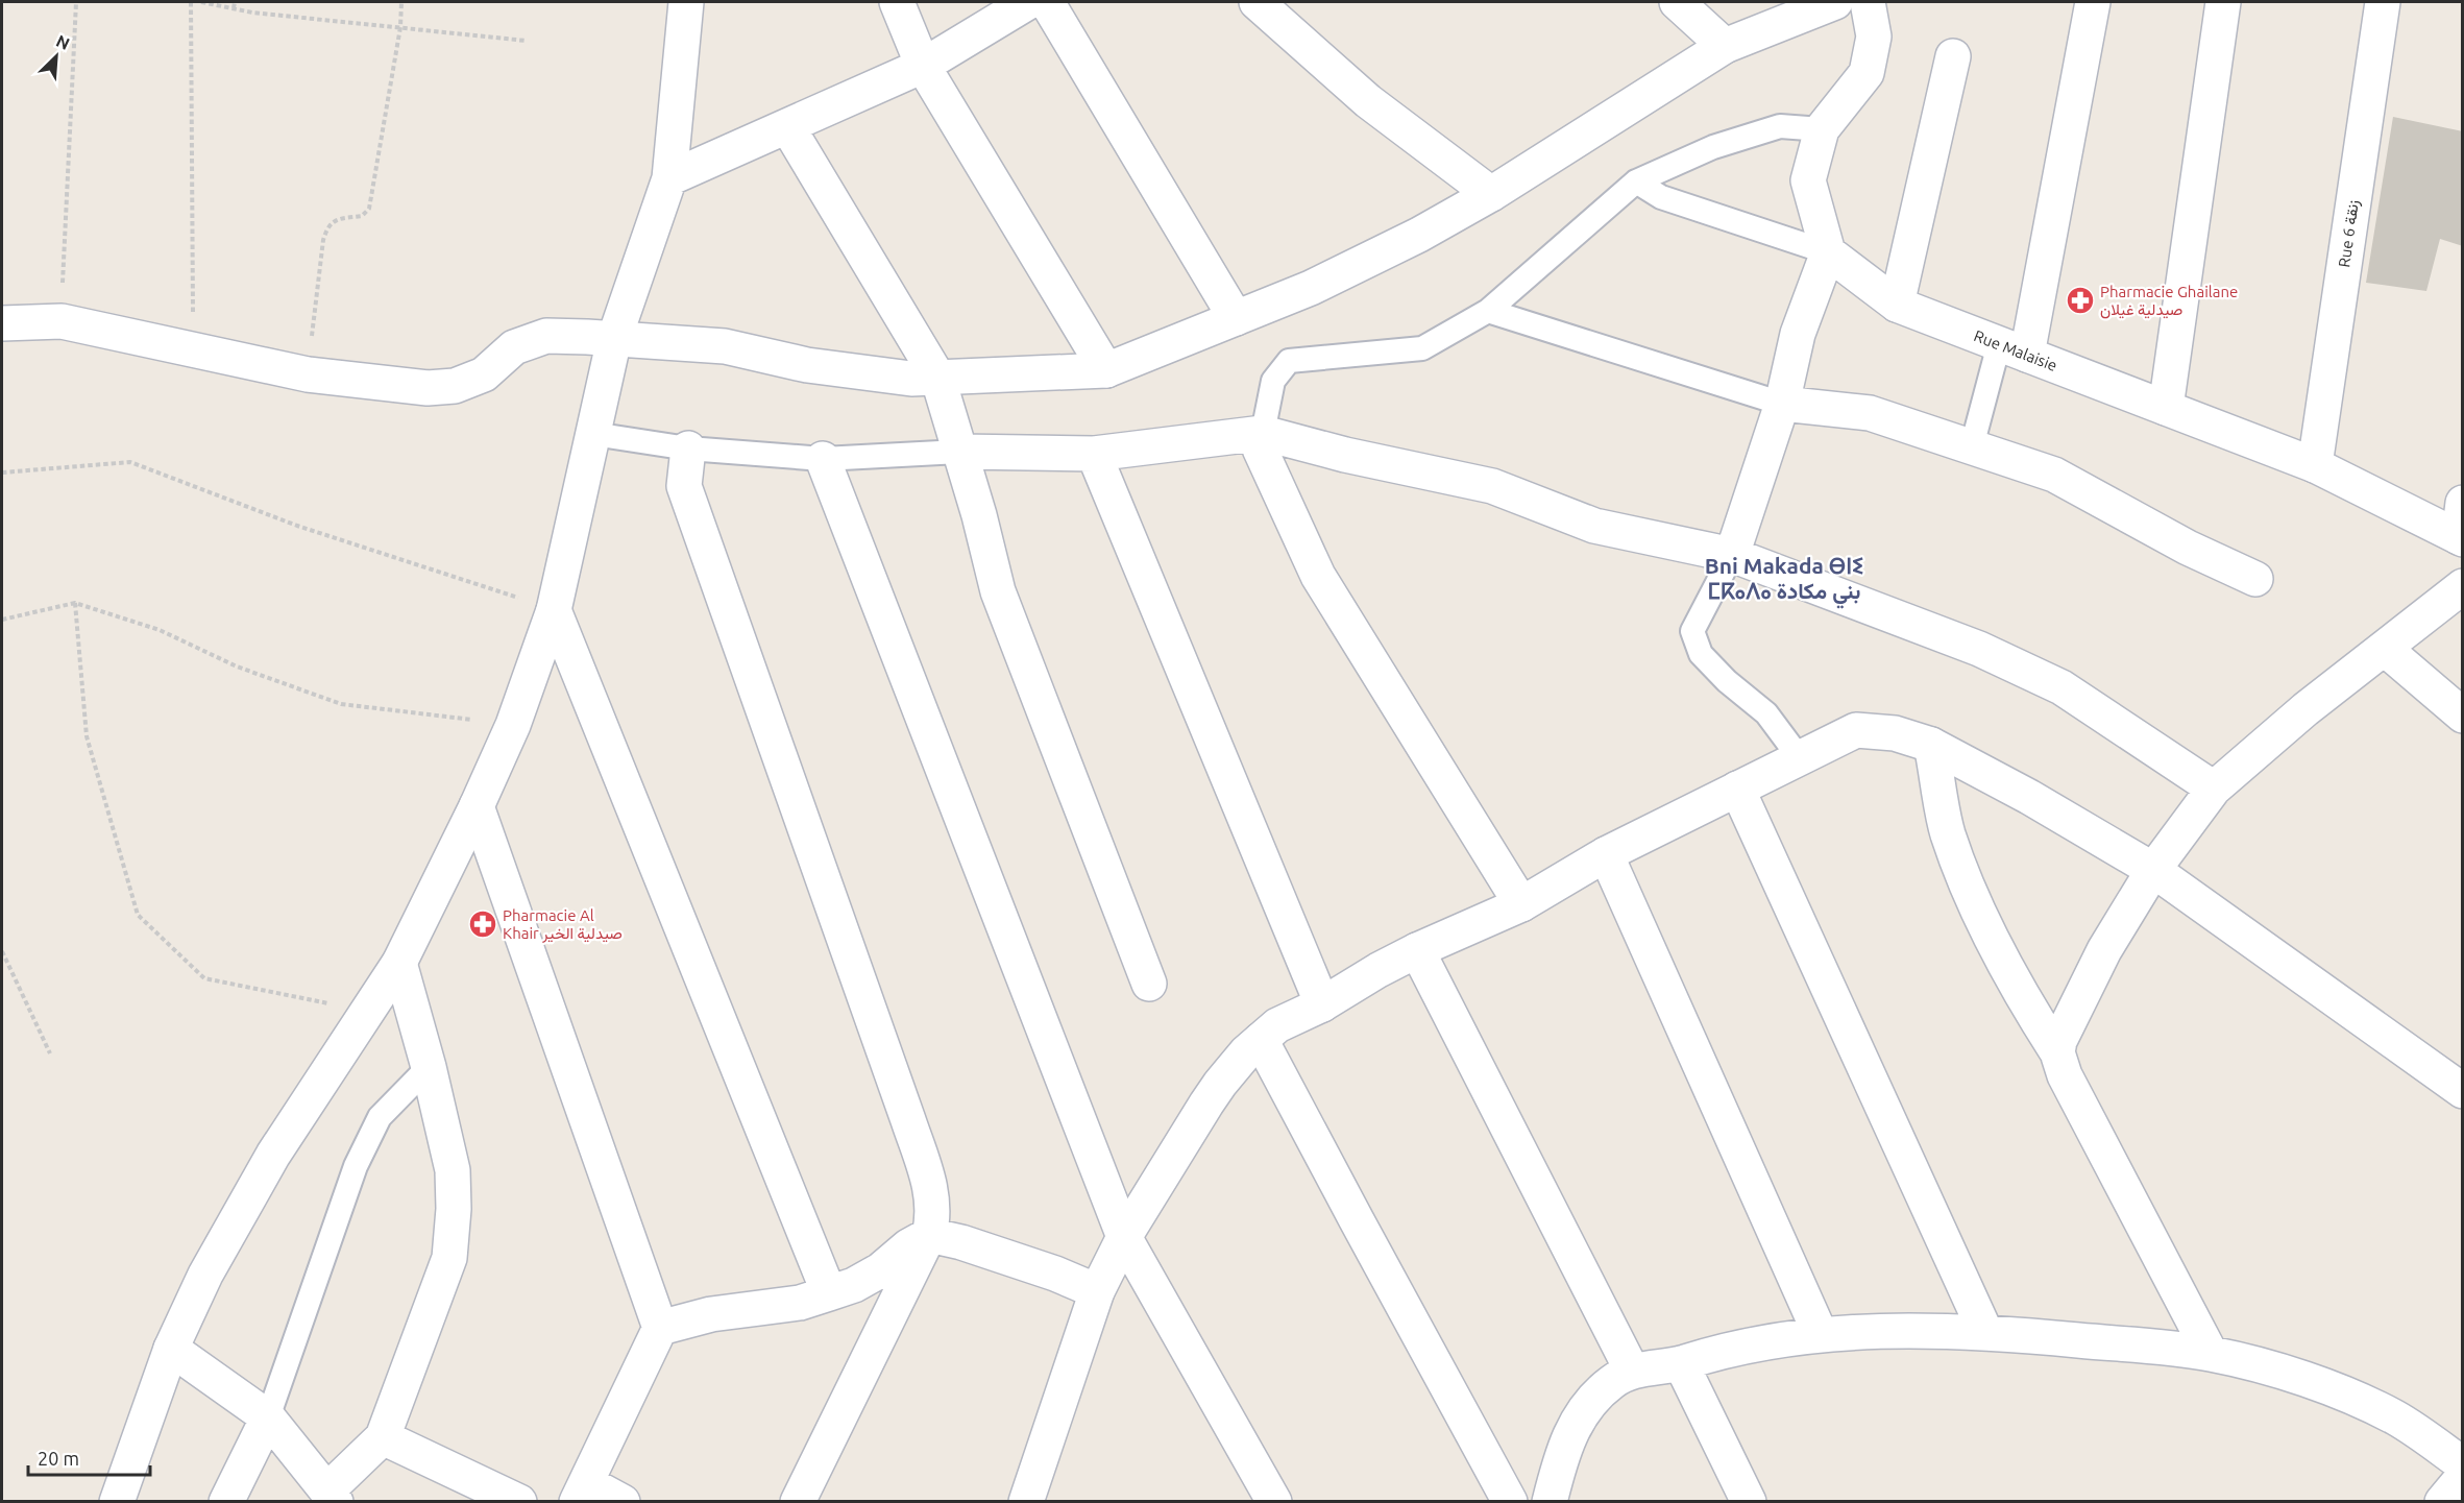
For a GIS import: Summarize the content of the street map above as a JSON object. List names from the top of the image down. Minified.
{"streets":{"street":["Rue 6 زنقة","Rue Malaisie"]},"crossings":[["Rue 6 زنقة","Rue Malaisie"]],"districts":["Bni Makada ⴱⵏⵉ ⵎⴽⴰⴷⴰ بني مكادة"],"places":{"pharmacy":["Pharmacie Ghailane صيدلية غيلان","Pharmacie Al Khair صيدلية الخير"]},"scale_bar":"20 m","north":"top right"}
